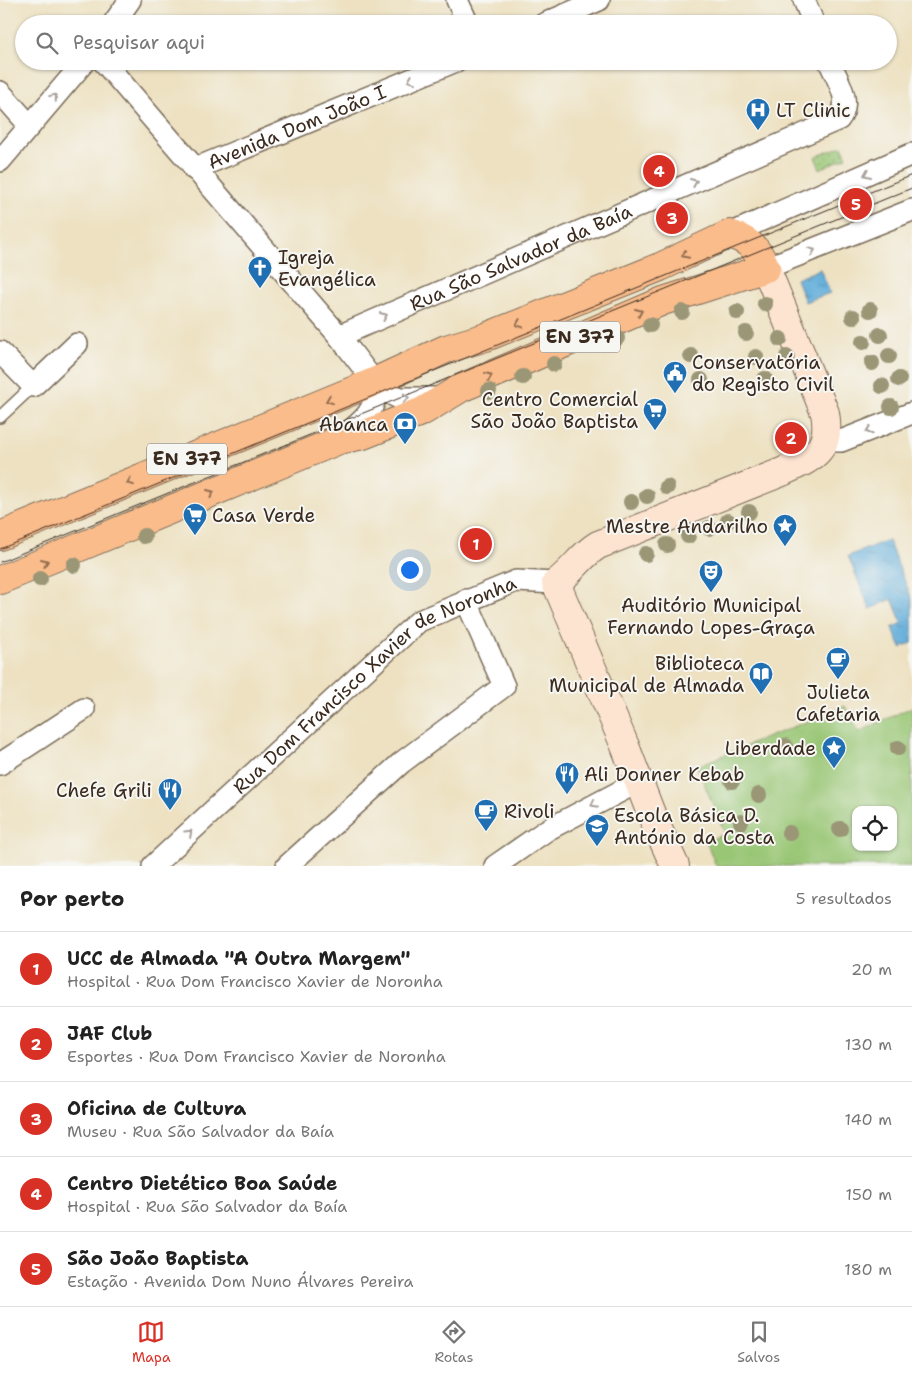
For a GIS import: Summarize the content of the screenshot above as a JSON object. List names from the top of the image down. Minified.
{"streets":{"main road":["EN 377"],"street":["Avenida Dom João I","Rua São Salvador da Baía","Rua Dom Francisco Xavier de Noronha"]},"one_way":["Avenida Dom João I","Rua Dom Francisco Xavier de Noronha"],"places":{"hospital":["LT Clinic"],"church":["Igreja Evangélica"],"public building":["Conservatória do Registo Civil"],"supermarket":["Centro Comercial São João Baptista","Casa Verde"],"bank":["Abanca"],"place":["Mestre Andarilho","Liberdade"],"theatre":["Auditório Municipal Fernando Lopes-Graça"],"cafe":["Julieta Cafetaria","Rivoli"],"library":["Biblioteca Municipal de Almada"],"restaurant":["Ali Donner Kebab","Chefe Grili"],"school or university":["Escola Básica D. António da Costa"]},"page":{"search":"Pesquisar aqui","pins":["4","5","3","2","1"],"heading":["Por perto","5 resultados"],"list":[{"mark":"1","name":"UCC de Almada \"A Outra Margem\"","note":"Hospital · Rua Dom Francisco Xavier de Noronha","value":"20 m"},{"mark":"2","name":"JAF Club","note":"Esportes · Rua Dom Francisco Xavier de Noronha","value":"130 m"},{"mark":"3","name":"Oficina de Cultura","note":"Museu · Rua São Salvador da Baía","value":"140 m"},{"mark":"4","name":"Centro Dietético Boa Saúde","note":"Hospital · Rua São Salvador da Baía","value":"150 m"},{"mark":"5","name":"São João Baptista","note":"Estação · Avenida Dom Nuno Álvares Pereira","value":"180 m"}],"nav":["Mapa","Rotas","Salvos"]}}
